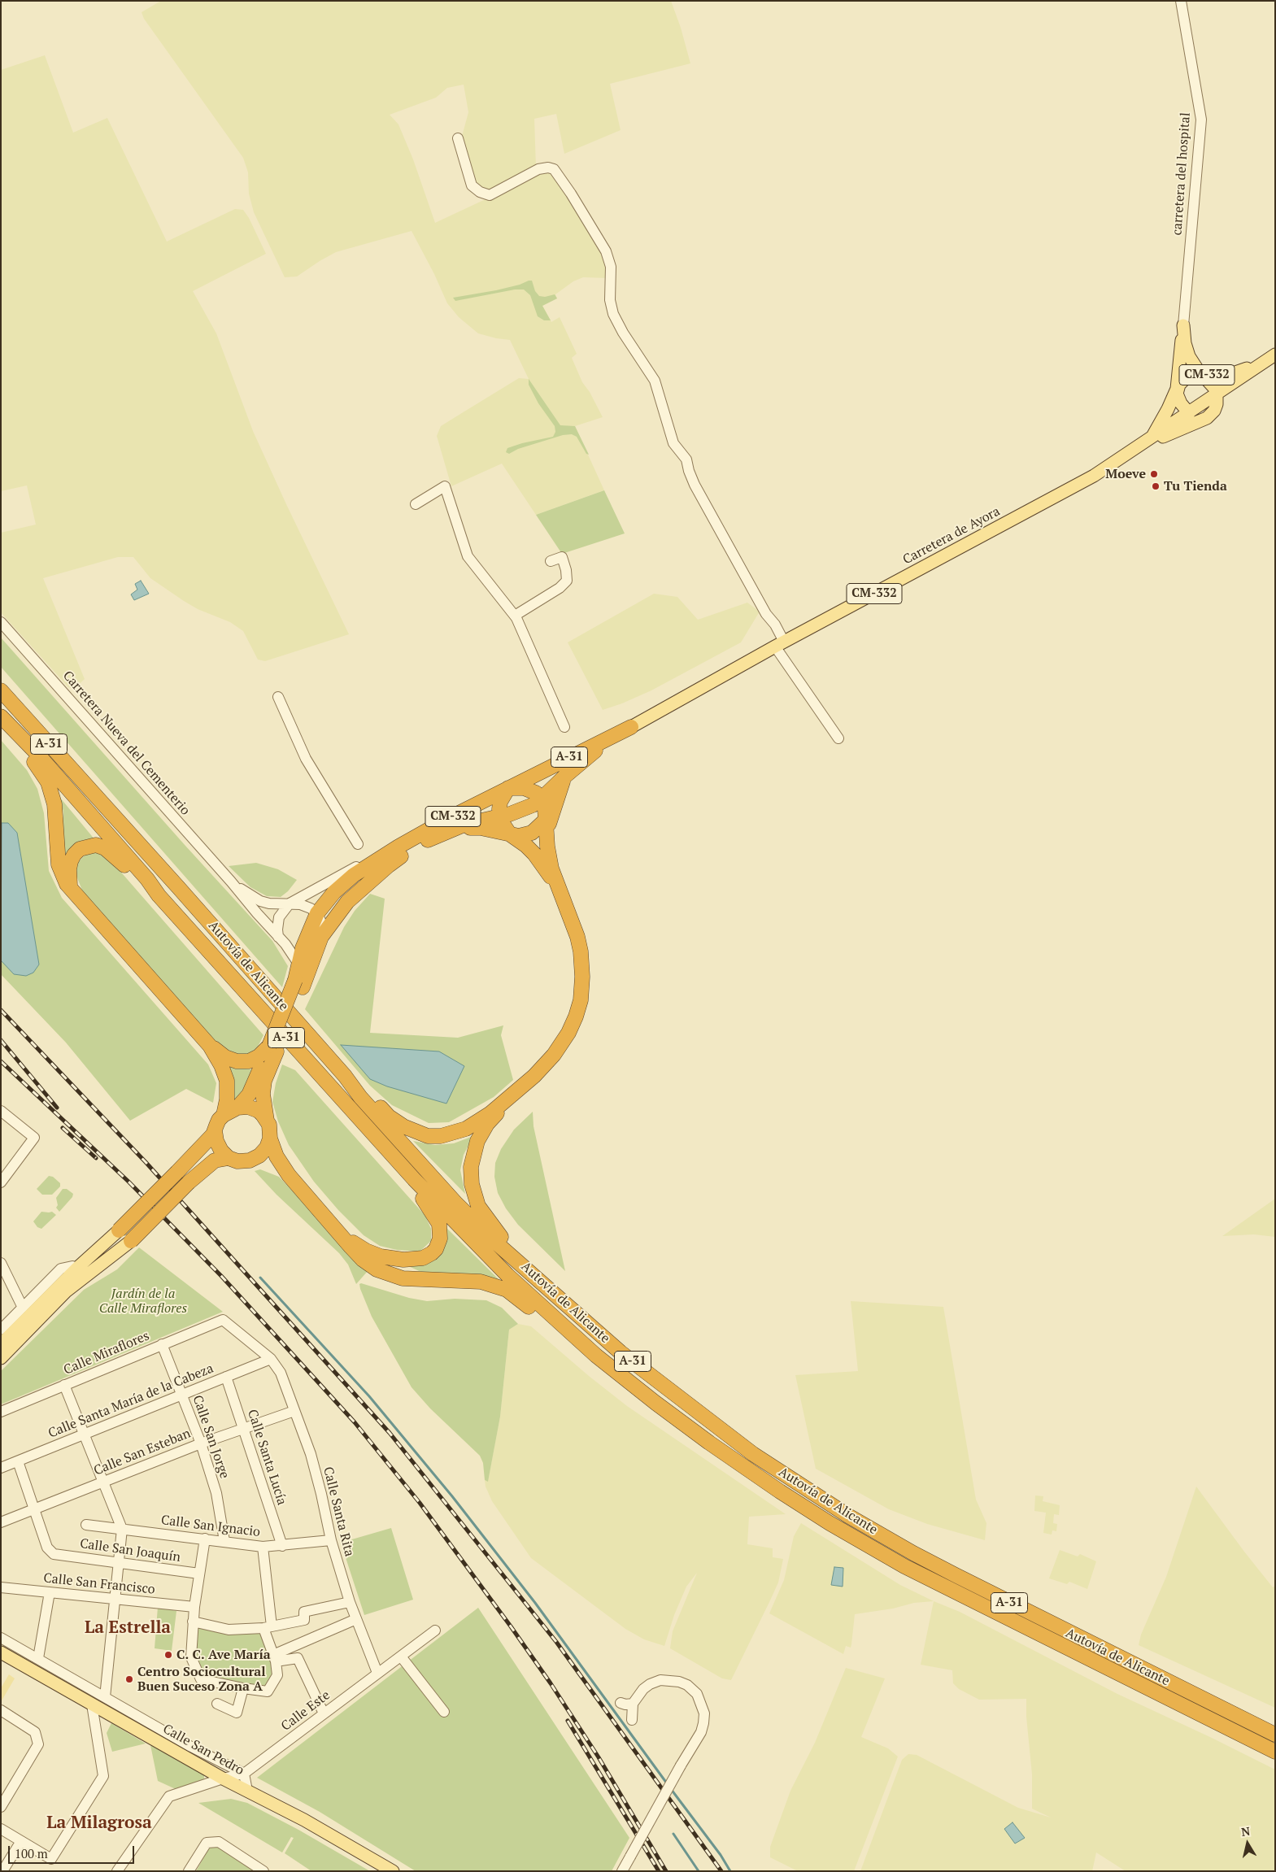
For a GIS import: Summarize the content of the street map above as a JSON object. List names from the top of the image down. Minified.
{"streets":{"highway":["CM-332","A-31","Autovía de Alicante"],"main road":["Carretera de Ayora","Calle San Pedro"],"street":["carretera del hospital","Carretera Nueva del Cementerio","Calle Miraflores","Calle Santa María de la Cabeza","Calle San Jorge","Calle San Esteban","Calle Santa Lucía","Calle Santa Rita","Calle San Ignacio","Calle San Joaquín","Calle San Francisco","Calle Este"]},"crossings":[["carretera del hospital","CM-332"],["CM-332","Carretera de Ayora"],["CM-332","Carretera Nueva del Cementerio"],["CM-332","A-31"],["Carretera de Ayora","A-31"],["Carretera Nueva del Cementerio","A-31"],["Calle Miraflores","Calle San Jorge"],["Calle Miraflores","Calle Santa Rita"],["Calle Santa María de la Cabeza","Calle San Jorge"],["Calle Santa María de la Cabeza","Calle Santa Lucía"],["Calle Santa María de la Cabeza","Calle Santa Rita"],["Calle San Jorge","Calle San Esteban"],["Calle San Jorge","Calle San Ignacio"],["Calle San Esteban","Calle Santa Lucía"],["Calle San Esteban","Calle Santa Rita"],["Calle San Esteban","Calle San Joaquín"],["Calle Santa Lucía","Calle San Ignacio"],["Calle Santa Rita","Calle San Ignacio"],["Calle Santa Rita","Calle Este"],["Calle Este","Calle San Pedro"]],"districts":["La Estrella","La Milagrosa"],"parks":["Jardín de la Calle Miraflores"],"places":["Moeve","Tu Tienda","C. C. Ave María","Centro Sociocultural Buen Suceso Zona A"],"scale_bar":"100 m","north":"top"}
